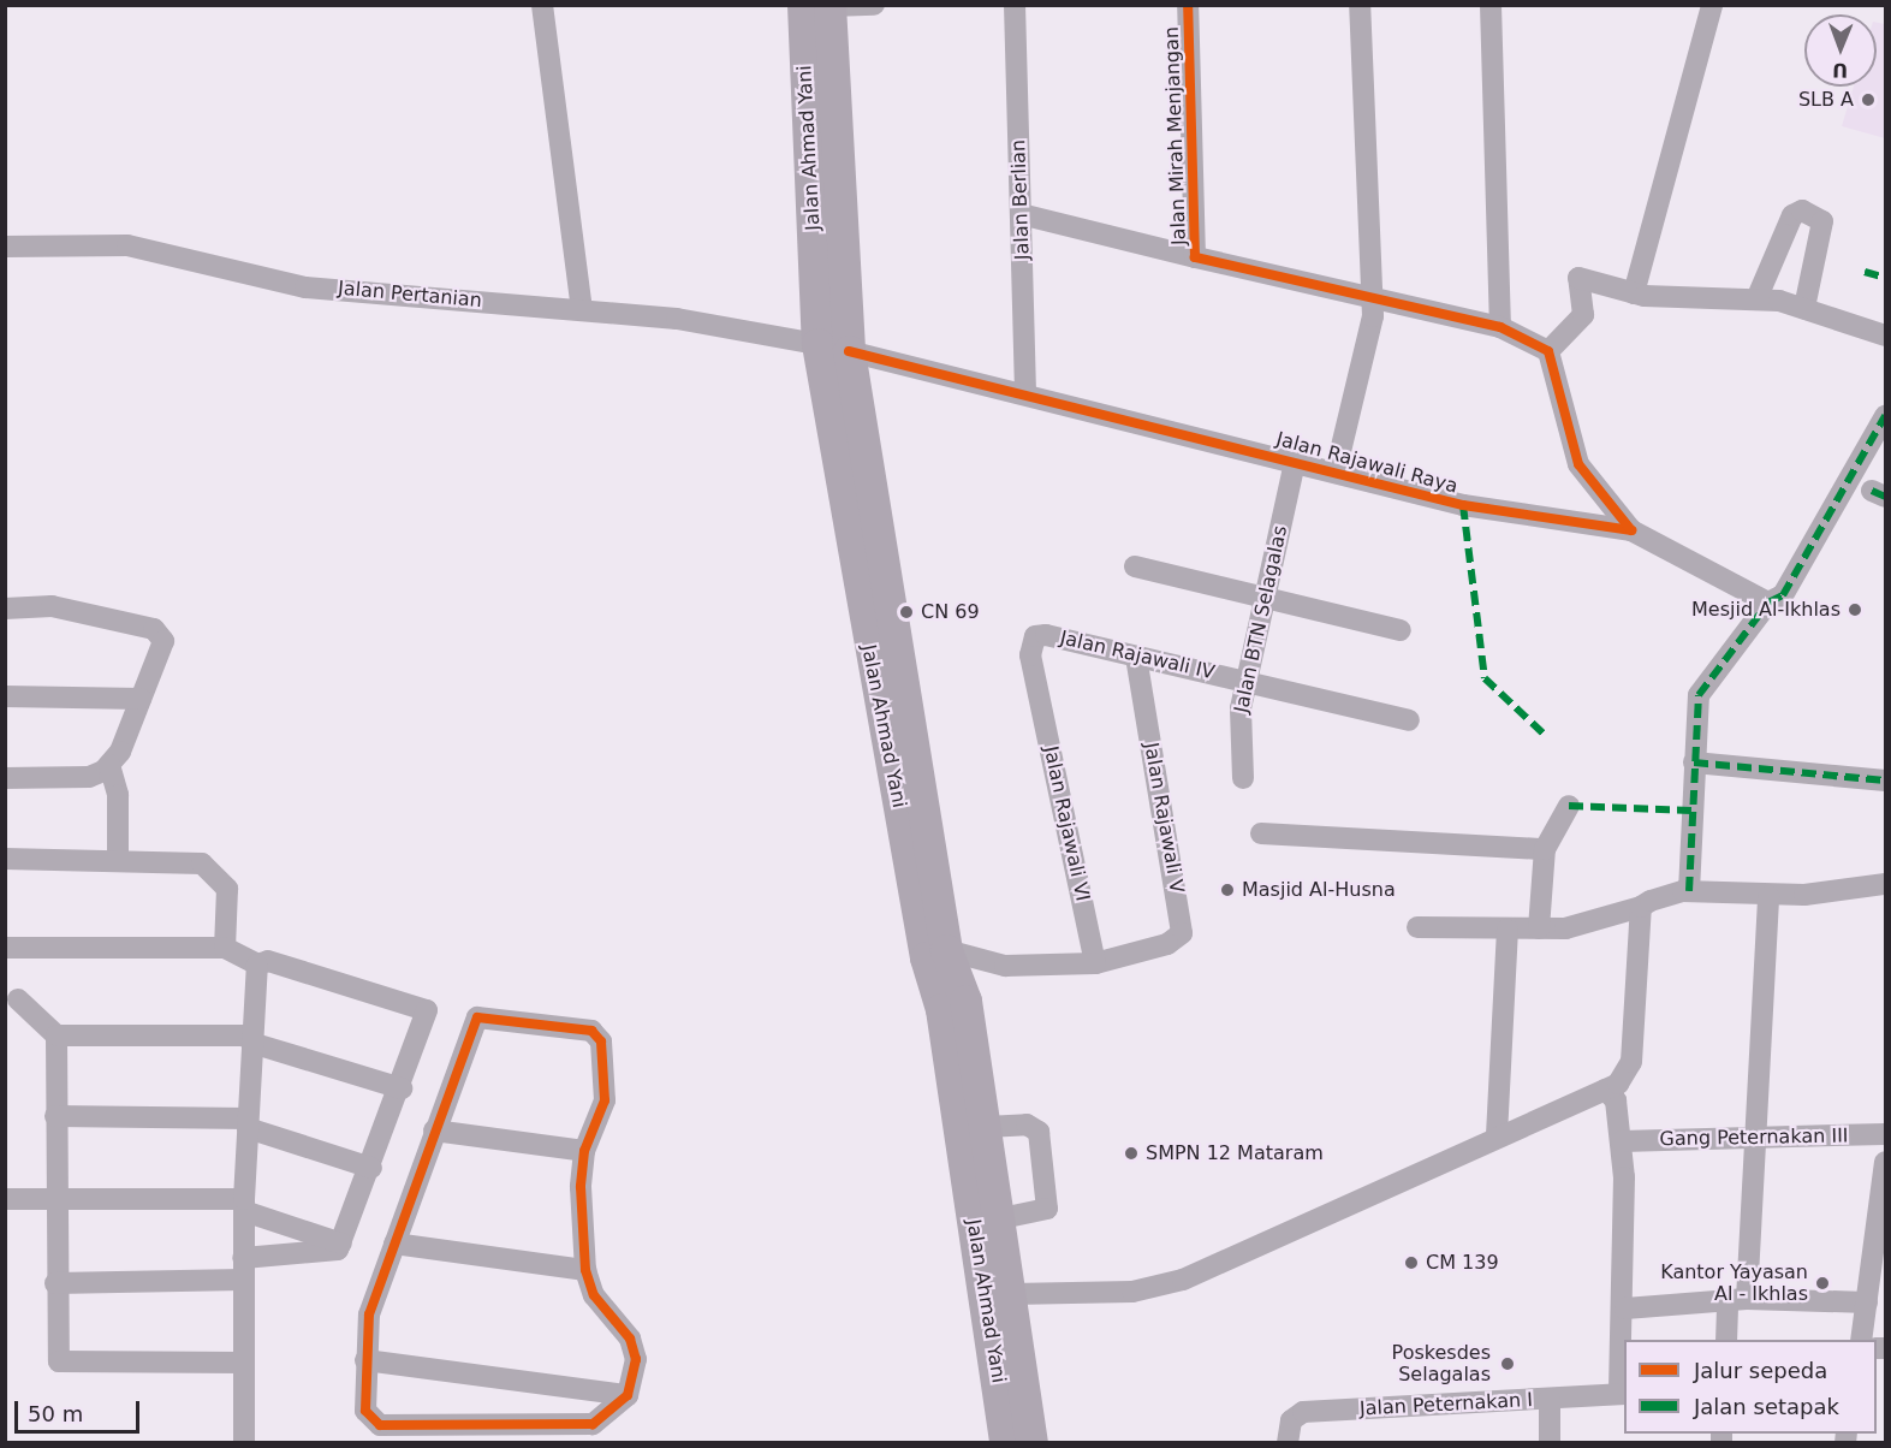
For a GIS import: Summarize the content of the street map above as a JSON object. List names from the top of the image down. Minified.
{"streets":{"highway":["Jalan Ahmad Yani"],"street":["Jalan Mirah Menjangan","Jalan Berlian","Jalan Pertanian","Jalan Rajawali Raya","Jalan BTN Selagalas","Jalan Rajawali IV","Jalan Rajawali V","Jalan Rajawali VI","Gang Peternakan III","Jalan Peternakan I"]},"crossings":[["Jalan Ahmad Yani","Jalan Pertanian"],["Jalan Ahmad Yani","Jalan Rajawali Raya"],["Jalan Berlian","Jalan Rajawali Raya"],["Jalan Pertanian","Jalan Rajawali Raya"],["Jalan Rajawali Raya","Jalan BTN Selagalas"],["Jalan BTN Selagalas","Jalan Rajawali IV"],["Jalan Rajawali IV","Jalan Rajawali V"],["Jalan Rajawali IV","Jalan Rajawali VI"],["Jalan Rajawali V","Jalan Rajawali VI"]],"places":["SLB A","Mesjid Al-Ikhlas","CN 69","Masjid Al-Husna","SMPN 12 Mataram","CM 139","Kantor Yayasan Al - Ikhlas","Poskesdes Selagalas"],"legend":["Jalur sepeda","Jalan setapak"],"scale_bar":"50 m","north":"bottom"}
